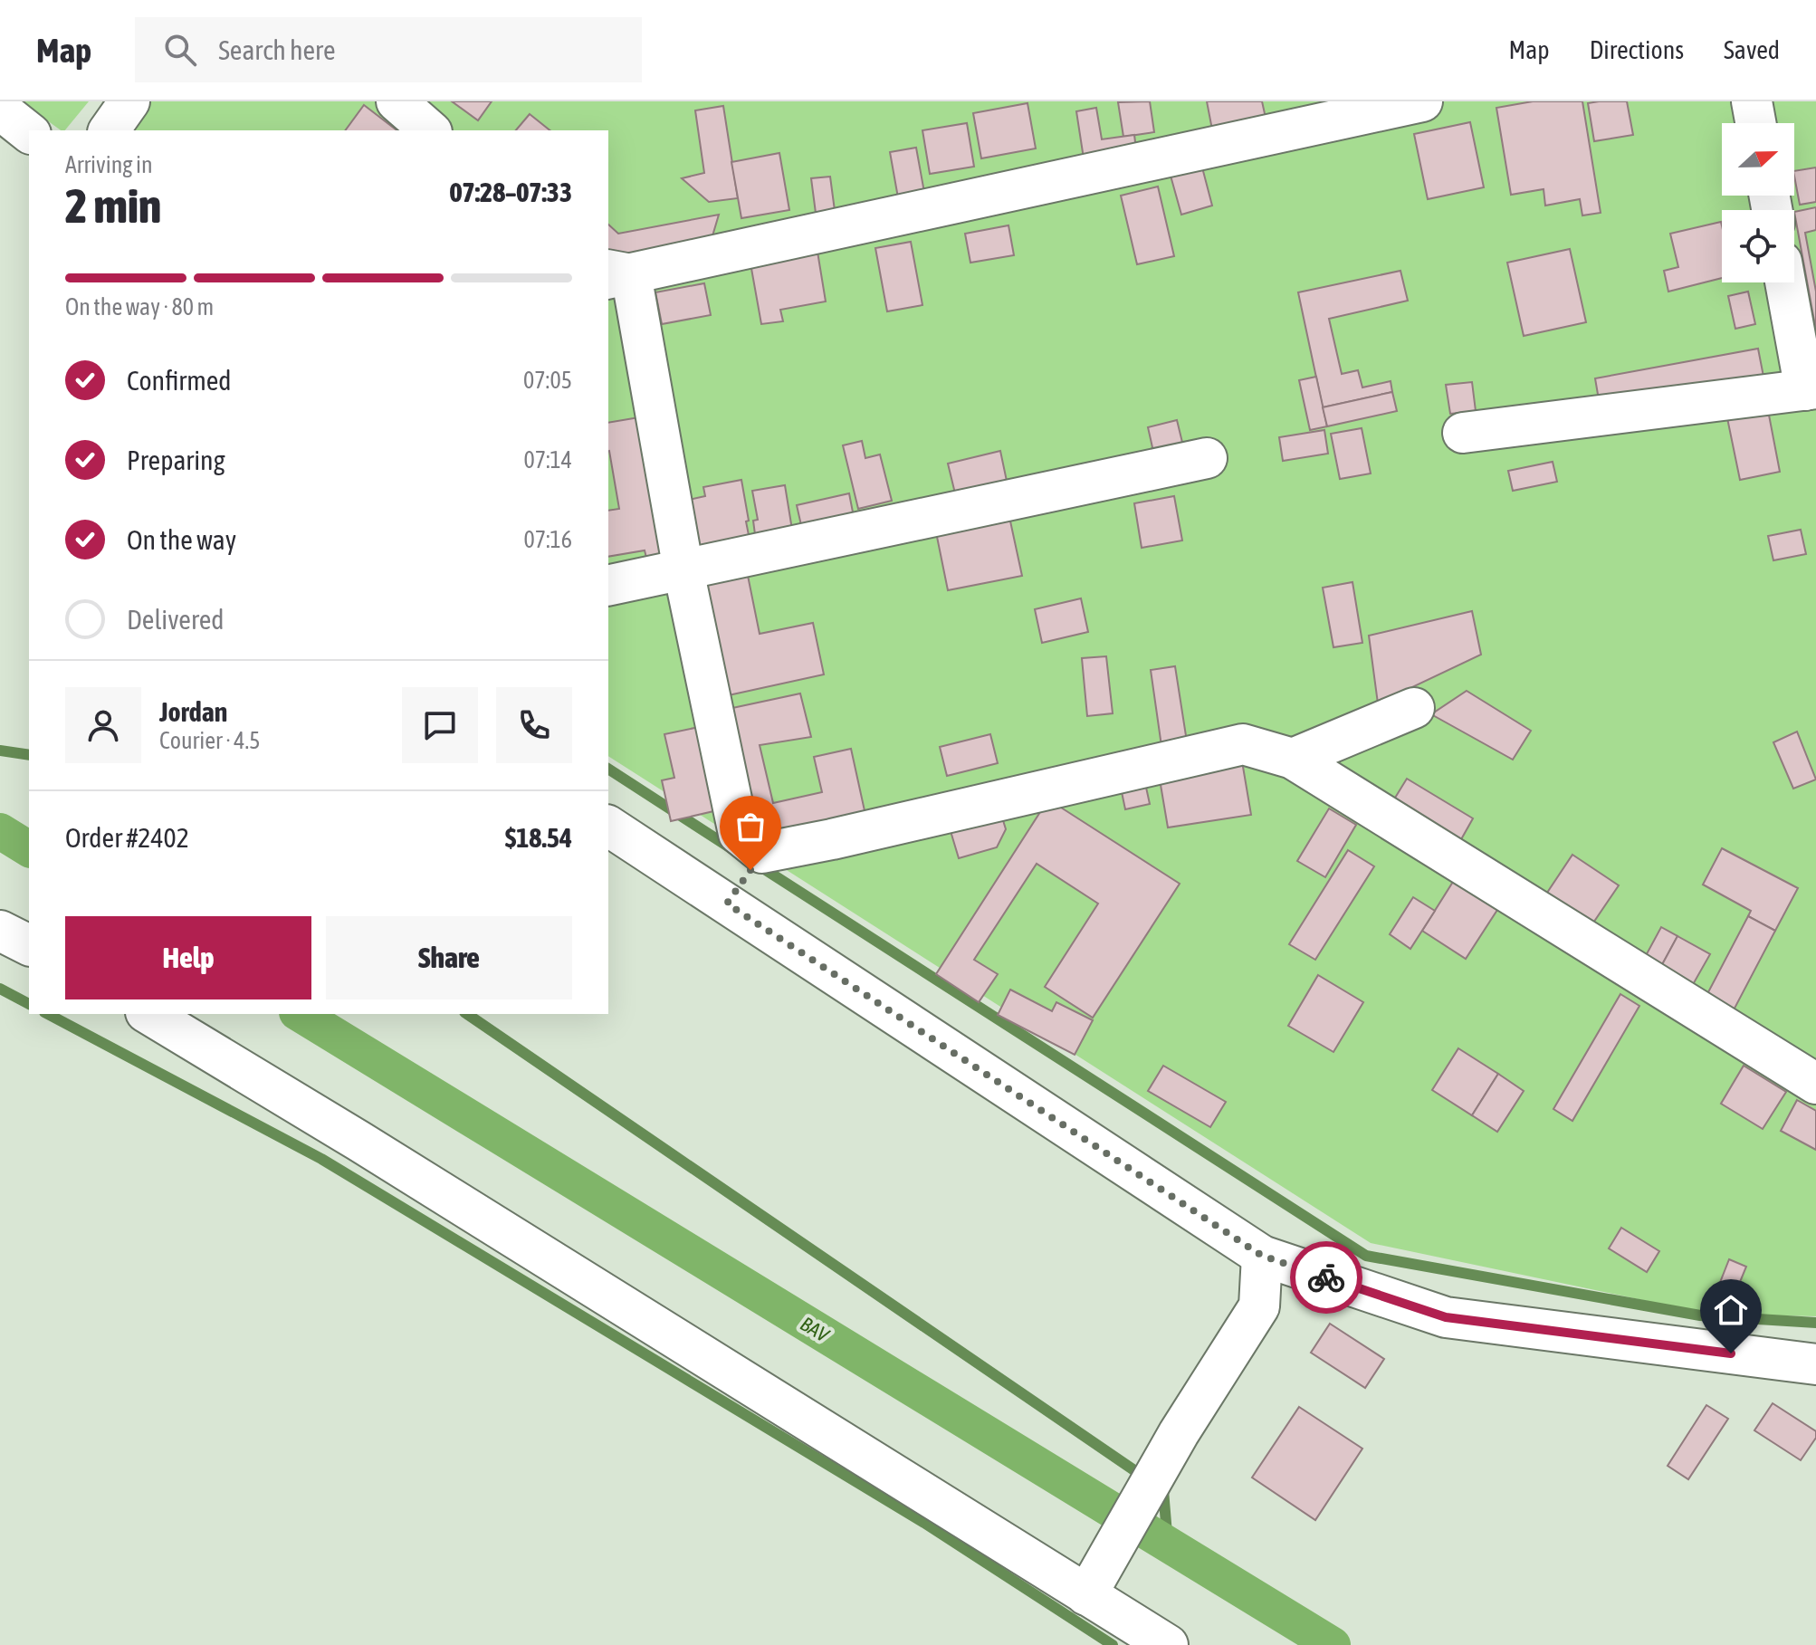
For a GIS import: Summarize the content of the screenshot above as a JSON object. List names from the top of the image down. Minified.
{"water":["BAV"],"north":"right","page":{"header":"Map","search":"Search here","nav":["Map","Directions","Saved"],"heading":["2 min","Arriving in","07:28–07:33"],"panel":["Jordan","Courier · 4.5","Order #2402","$18.54"],"bar":"On the way · 80 m","list":[["Confirmed","07:05"],["Preparing","07:14"],["On the way","07:16"],"Delivered"],"buttons":["Help","Share"]}}
